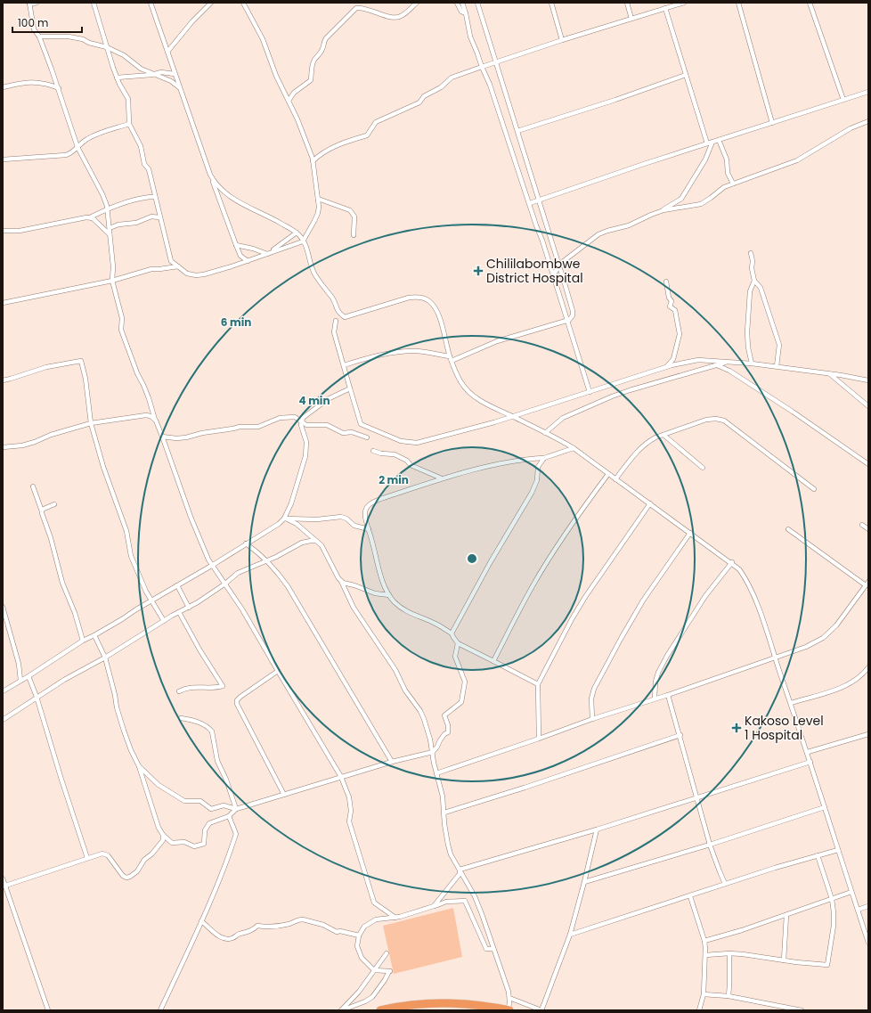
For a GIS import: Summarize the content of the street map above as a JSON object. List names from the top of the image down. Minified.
{"places":{"health":["Chililabombwe District Hospital","Kakoso Level 1 Hospital"]},"scale_bar":"100 m","rings":["6 min","4 min","2 min"]}
